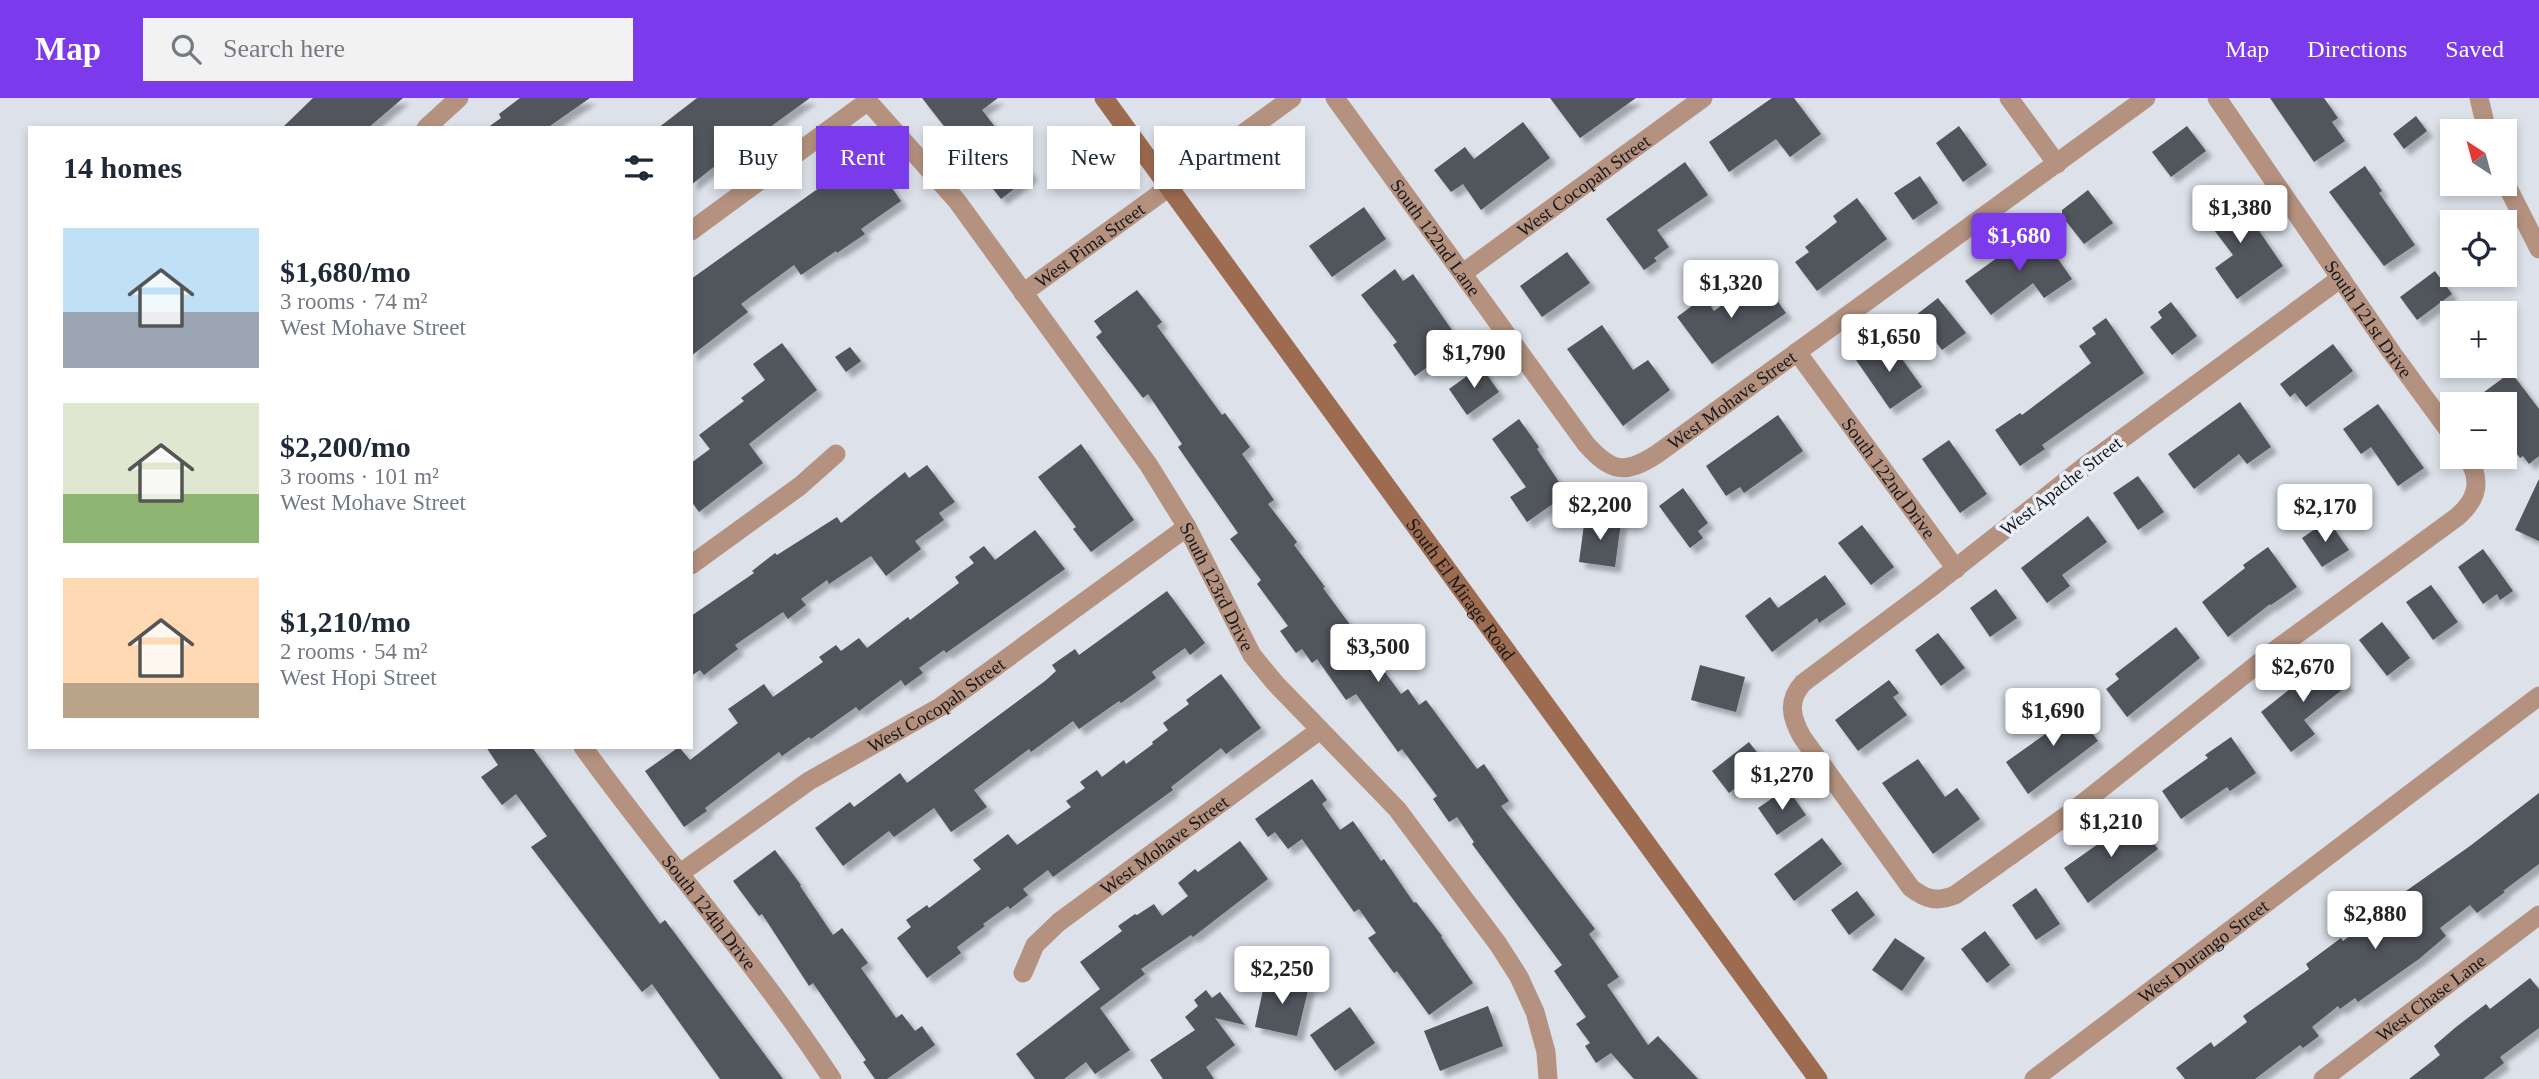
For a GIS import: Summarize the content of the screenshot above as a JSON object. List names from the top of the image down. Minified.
{"streets":{"main road":["South El Mirage Road"],"street":["West Cocopah Street","South 122nd Lane","West Pima Street","South 121st Drive","West Mohave Street","South 122nd Drive","West Apache Street","South 123rd Drive","South 124th Drive","West Durango Street","West Chase Lane"]},"crossings":[["West Cocopah Street","South 122nd Lane"],["West Cocopah Street","South 123rd Drive"],["West Cocopah Street","South 124th Drive"],["South 122nd Lane","West Mohave Street"],["West Pima Street","South 123rd Drive"],["South 121st Drive","West Apache Street"],["West Mohave Street","South 122nd Drive"],["West Mohave Street","South 123rd Drive"],["South 122nd Drive","West Apache Street"]],"north":"top left","page":{"header":"Map","search":"Search here","nav":["Map","Directions","Saved"],"map_buttons":["+","−"],"chip":["Buy","Rent","Filters","New","Apartment"],"heading":"14 homes","price":["$1,380","$1,680","$1,320","$1,650","$1,790","$2,200","$2,170","$3,500","$2,670","$1,690","$1,270","$1,210","$2,880","$2,250"],"list":[{"name":"$1,680/mo","note":"3 rooms · 74 m² · West Mohave Street"},{"name":"$2,200/mo","note":"3 rooms · 101 m² · West Mohave Street"},{"name":"$1,210/mo","note":"2 rooms · 54 m² · West Hopi Street"}]}}
